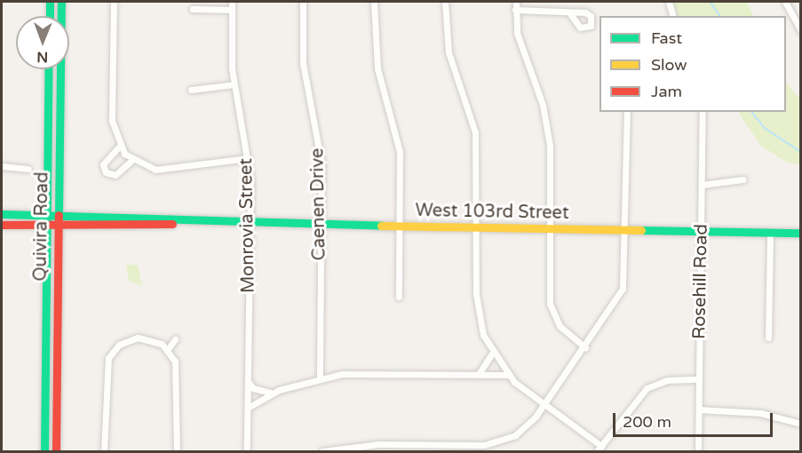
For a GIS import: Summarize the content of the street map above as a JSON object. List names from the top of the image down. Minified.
{"streets":{"main road":["West 103rd Street","Quivira Road"],"street":["Caenen Drive","Monrovia Street","Rosehill Road"]},"crossings":[["Caenen Drive","West 103rd Street"],["West 103rd Street","Monrovia Street"],["West 103rd Street","Quivira Road"],["West 103rd Street","Rosehill Road"]],"legend":["Fast","Slow","Jam"],"scale_bar":"200 m","north":"bottom"}
